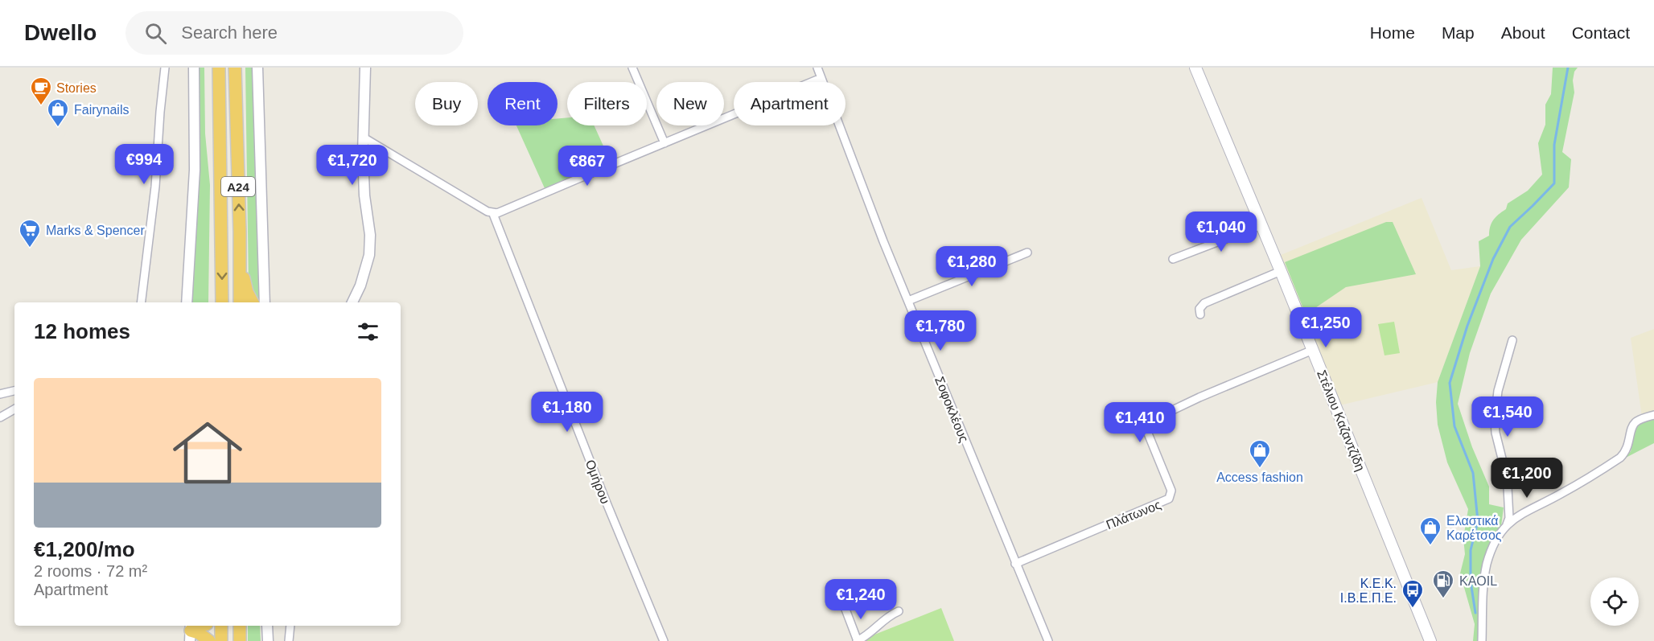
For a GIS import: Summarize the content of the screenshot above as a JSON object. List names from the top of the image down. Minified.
{"streets":{"highway":["Α24"],"main road":["Στέλιου Καζαντζίδη"],"street":["Σοφοκλέους","Ομήρου","Πλάτωνος"]},"crossings":[["Σοφοκλέους","Πλάτωνος"],["Στέλιου Καζαντζίδη","Πλάτωνος"]],"places":{"cafe":["Stories"],"shop":["Fairynails","Access fashion","Ελαστικά Καρέτσος"],"supermarket":["Marks & Spencer"],"fuel station":["KAOIL"],"bus stop":["Κ.Ε.Κ. Ι.Β.Ε.Π.Ε."]},"page":{"header":"Dwello","search":"Search here","nav":["Home","Map","About","Contact"],"chip":["Buy","Rent","Filters","New","Apartment"],"price":["€994","€1,720","€867","€1,040","€1,280","€1,250","€1,780","€1,180","€1,540","€1,410","€1,200","€1,240"],"heading":"12 homes","list":[{"name":"€1,200/mo","note":"2 rooms · 72 m² · Apartment"}]}}
